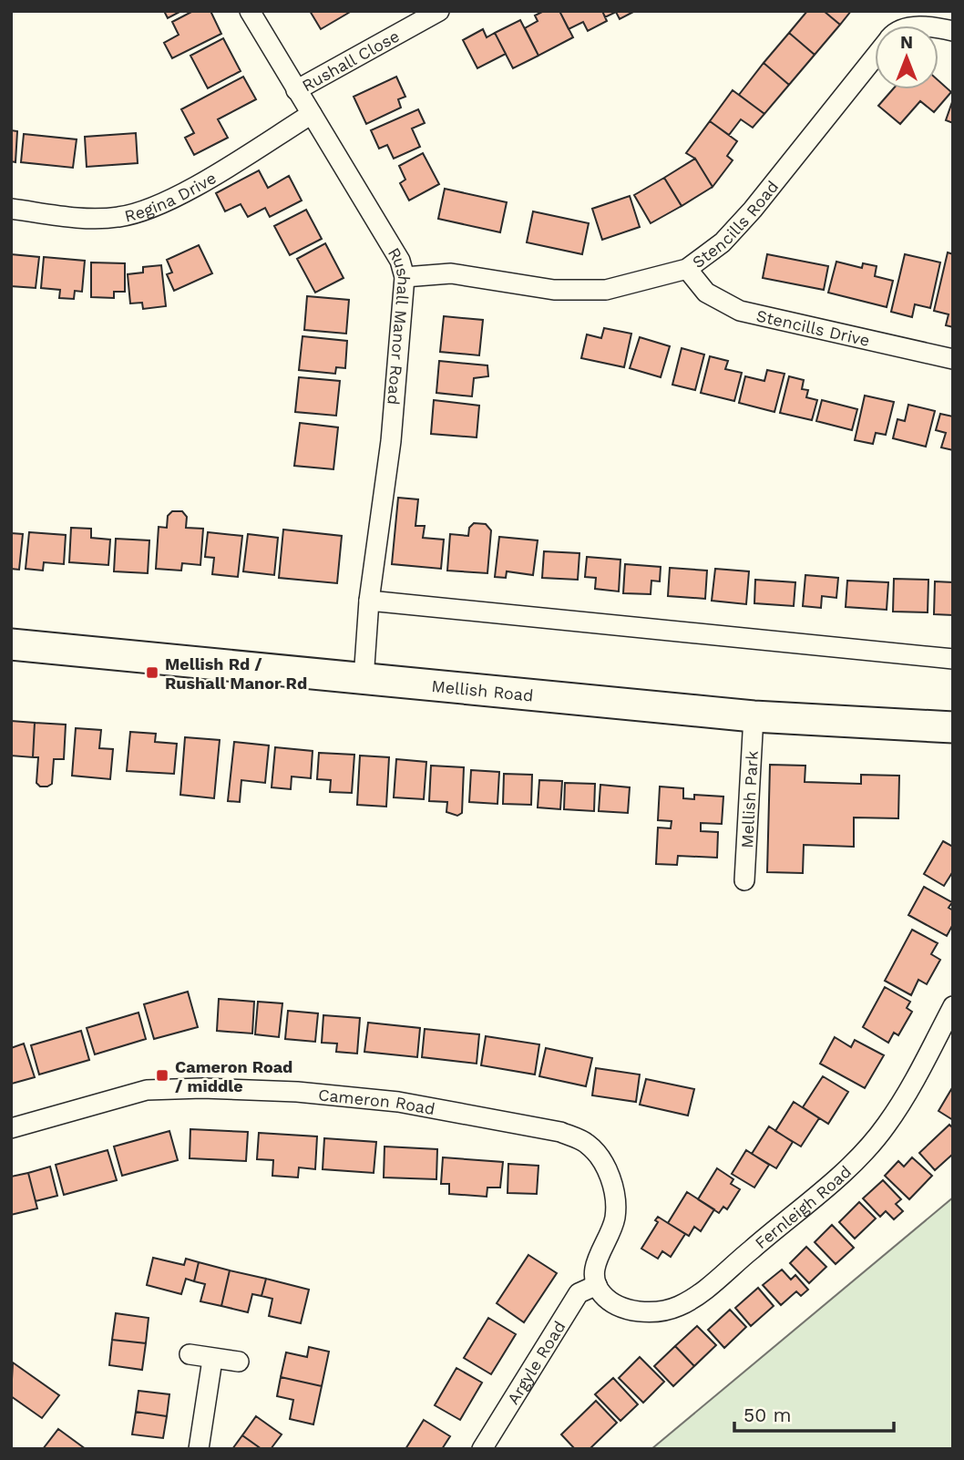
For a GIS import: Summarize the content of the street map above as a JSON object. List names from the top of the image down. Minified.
{"streets":{"main road":["Mellish Road"],"street":["Rushall Close","Regina Drive","Stencills Road","Rushall Manor Road","Stencills Drive","Mellish Park","Cameron Road","Fernleigh Road","Argyle Road"]},"crossings":[["Rushall Close","Rushall Manor Road"],["Regina Drive","Rushall Manor Road"],["Stencills Road","Rushall Manor Road"],["Stencills Road","Stencills Drive"],["Rushall Manor Road","Mellish Road"],["Mellish Road","Mellish Park"],["Cameron Road","Fernleigh Road"],["Cameron Road","Argyle Road"],["Fernleigh Road","Argyle Road"]],"places":{"transit":["Mellish Rd / Rushall Manor Rd","Cameron Road / middle"]},"scale_bar":"50 m","north":"top"}
